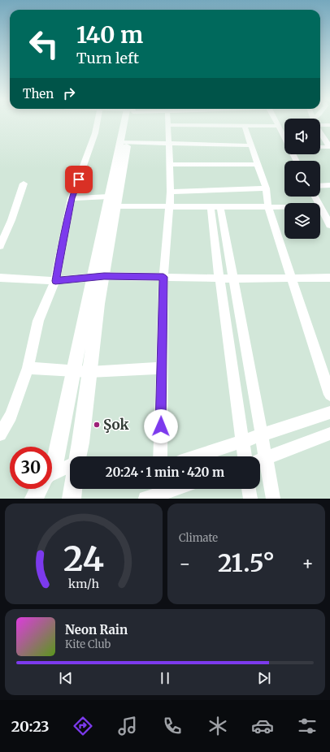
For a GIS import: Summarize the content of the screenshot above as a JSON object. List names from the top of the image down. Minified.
{"places":["Şok"],"page":{"turn":["140 m","Turn left"],"then":"Then","limit":"30","trip":"20:24 · 1 min · 420 m","tile":"Climate","heat":["−","21.5°","+"],"song":["Neon Rain","Kite Club"],"tabs":"20:23","gauge":["24","km/h"]}}
